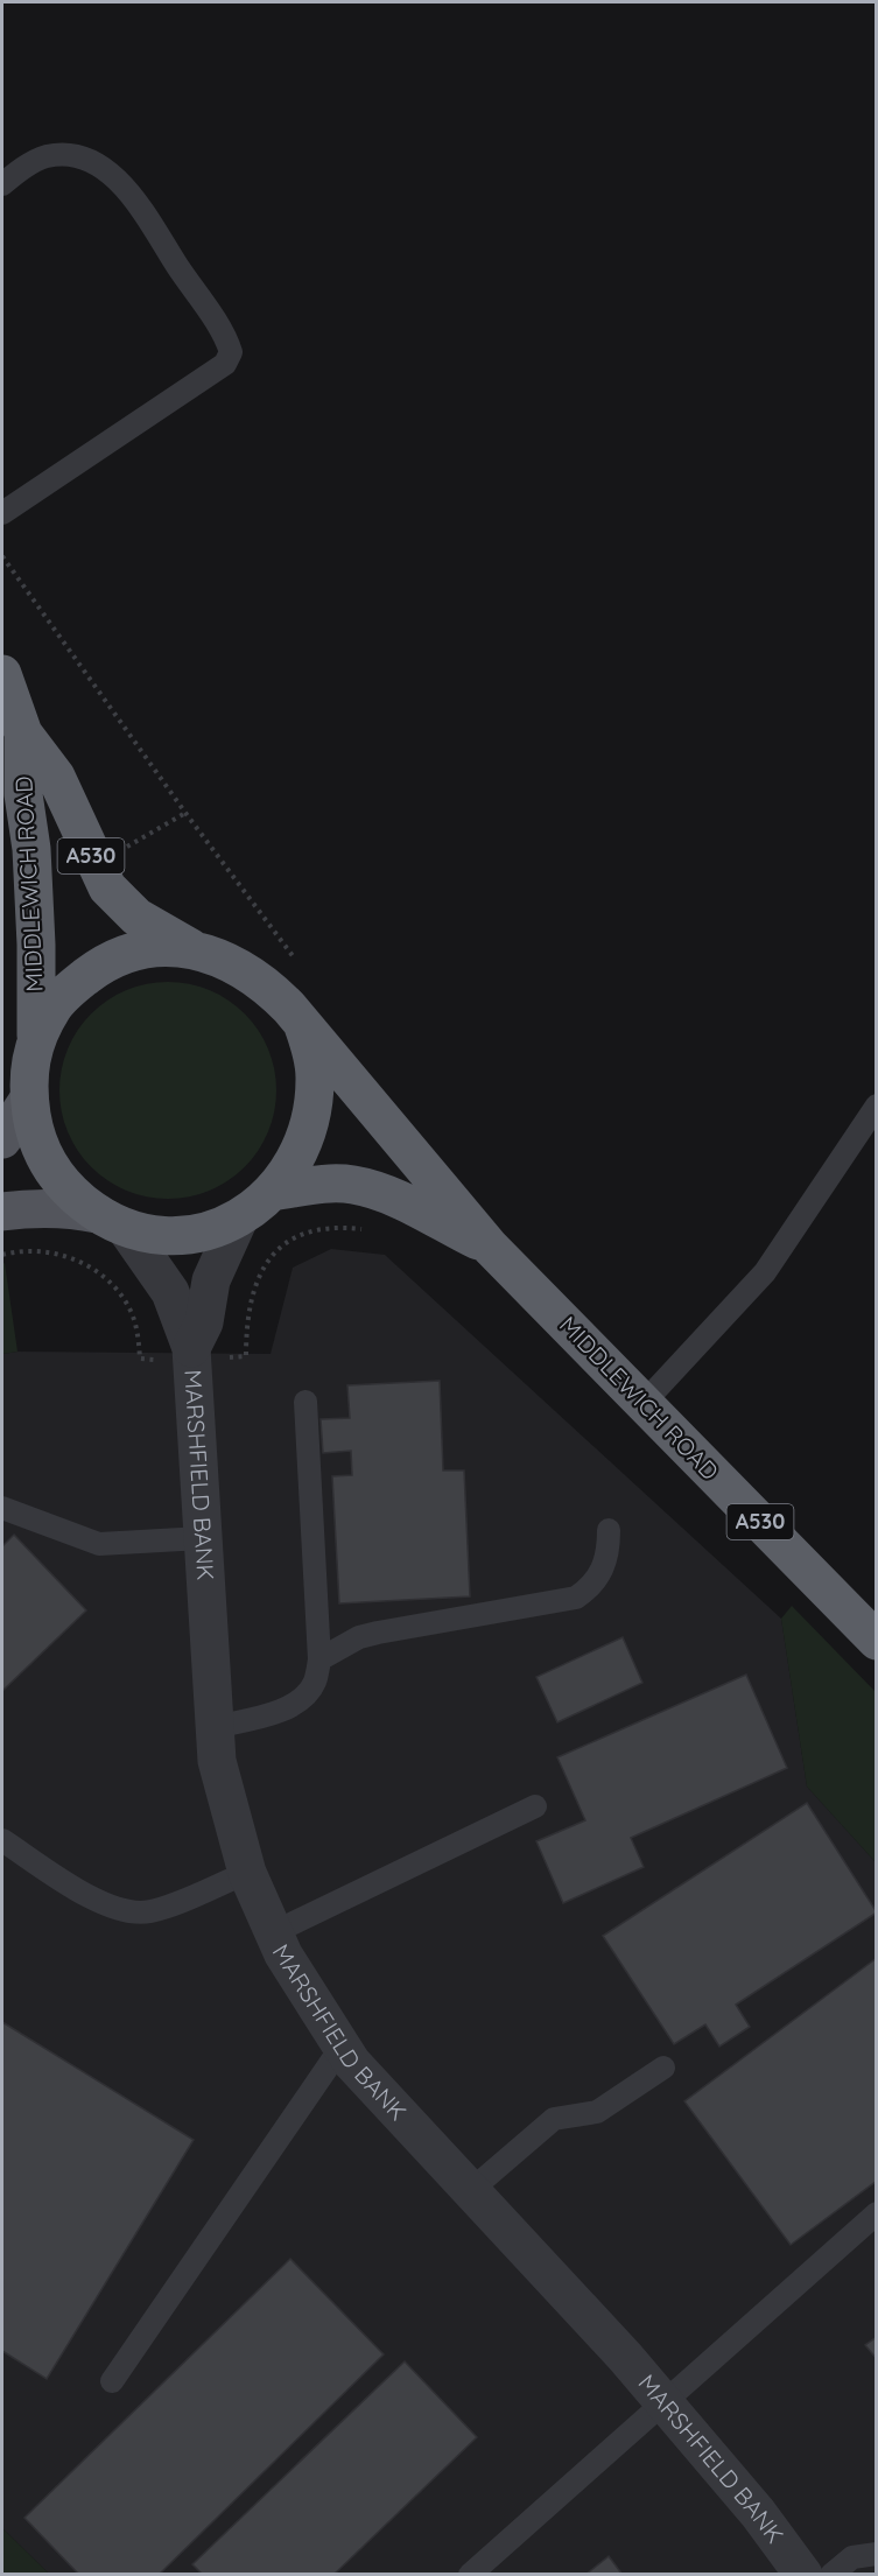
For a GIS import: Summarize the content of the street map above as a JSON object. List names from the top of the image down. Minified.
{"streets":{"highway":["A530","MIDDLEWICH ROAD"],"street":["MARSHFIELD BANK"]},"crossings":[["MIDDLEWICH ROAD","MARSHFIELD BANK"]]}
